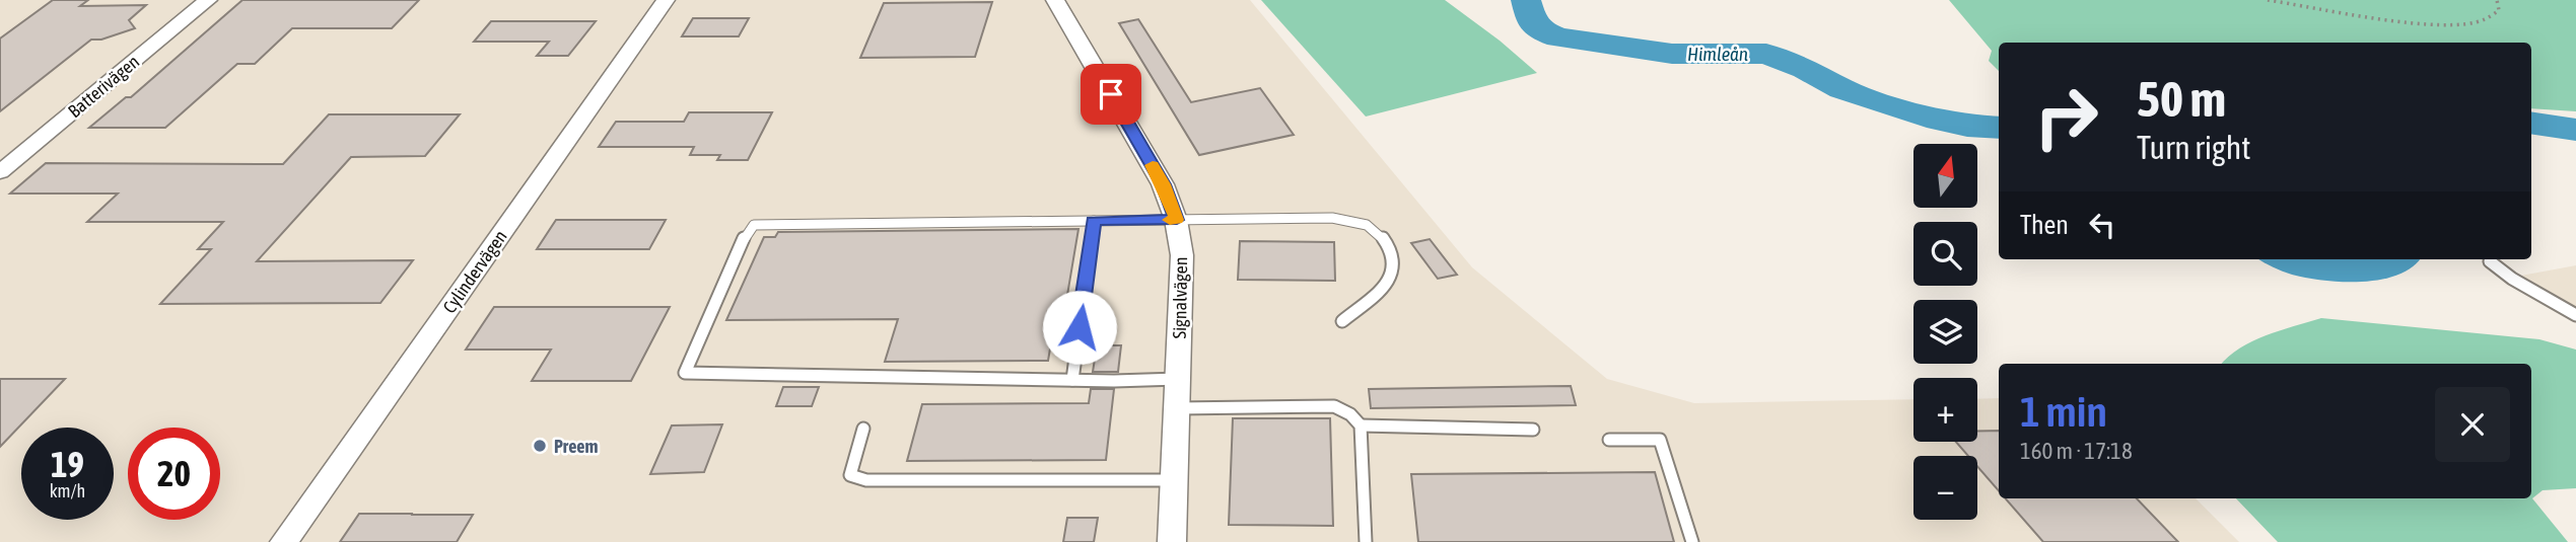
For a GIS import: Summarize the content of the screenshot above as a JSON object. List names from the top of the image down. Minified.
{"streets":{"street":["Batterivägen","Cylindervägen","Signalvägen"]},"water":["Himleån"],"places":["Preem"],"north":"top","page":{"turn":["50 m","Turn right"],"map_buttons":["+","−"],"then":"Then","heading":["1 min","160 m · 17:18"],"speed":"19 km/h","limit":"20"}}
